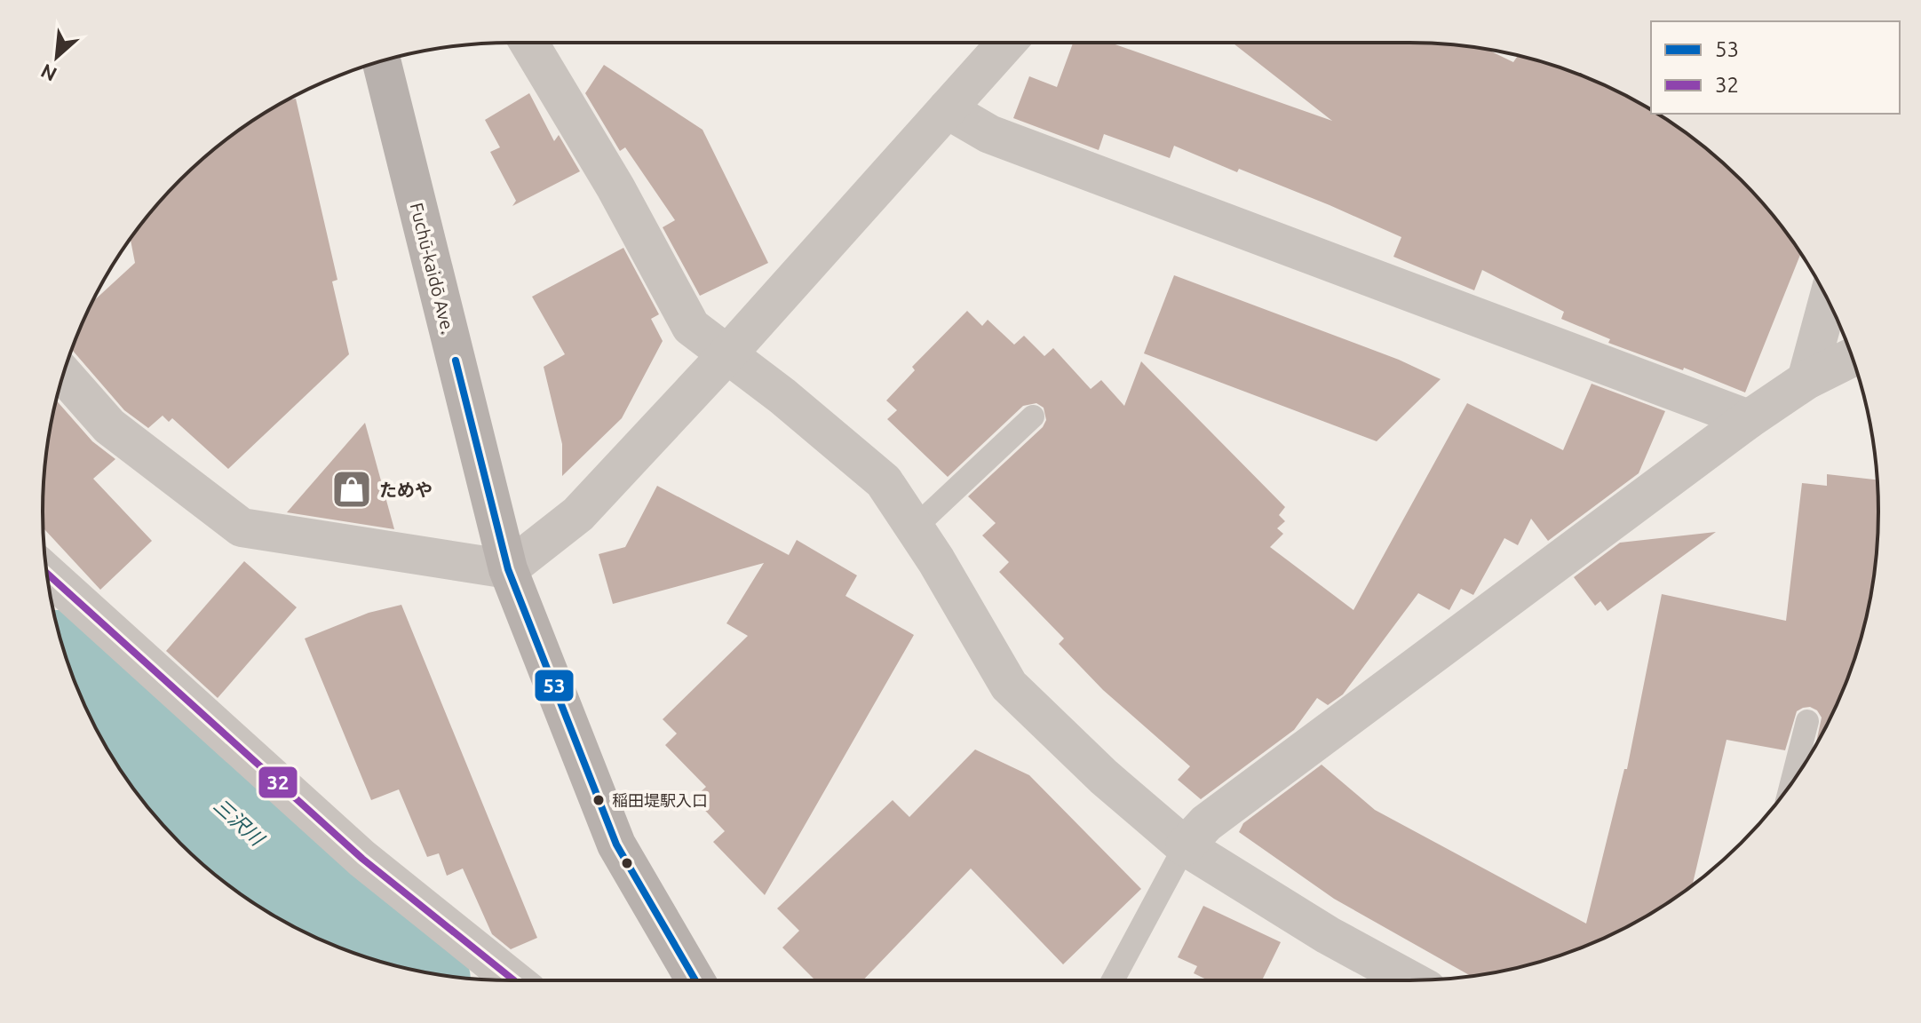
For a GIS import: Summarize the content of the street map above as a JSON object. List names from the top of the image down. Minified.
{"streets":{"main road":["Fuchū-kaidō Ave."]},"water":["三沢川"],"places":{"shop":["ためや"],"other":["稲田堤駅入口"]},"lines":["transit line 53","transit line 32"],"legend":["53","32"],"north":"bottom left"}
